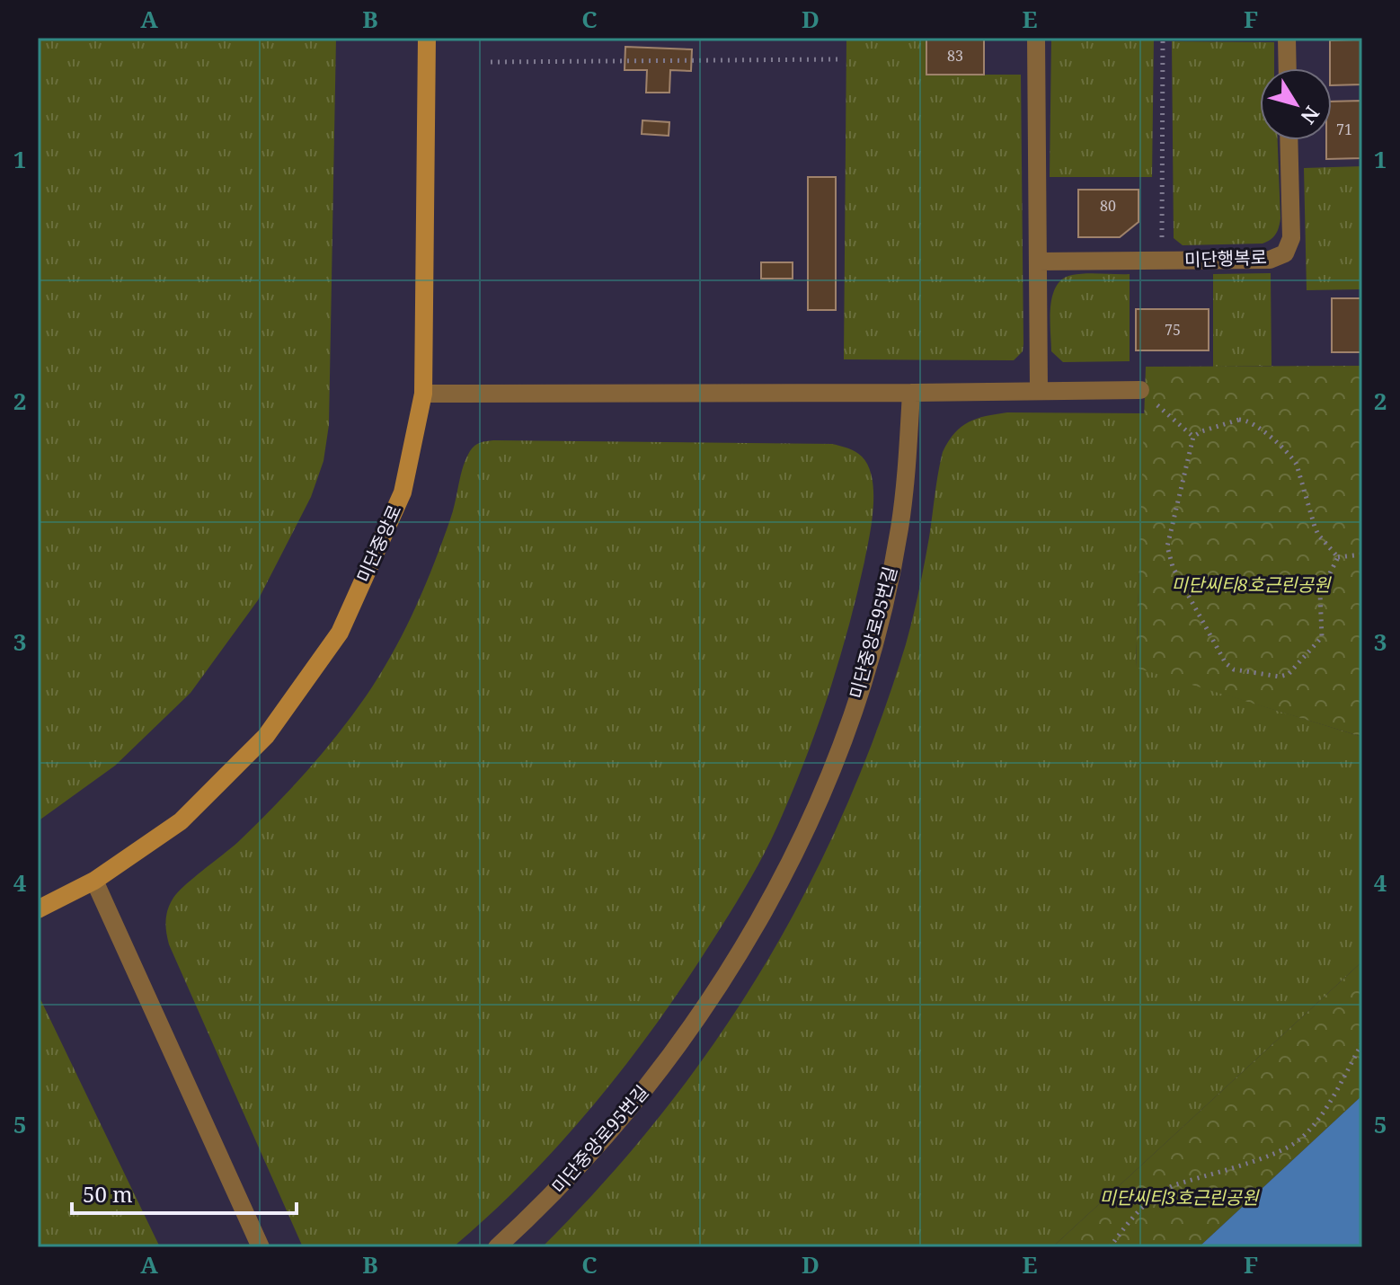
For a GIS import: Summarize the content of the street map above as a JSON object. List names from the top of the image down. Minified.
{"streets":{"street":["미단행복로","미단중앙로","미단중앙로95번길"]},"parks":["미단씨티8호근린공원","미단씨티3호근린공원"],"house_numbers":["83","71","80","75"],"scale_bar":"50 m","north":"bottom right","grid":{"columns":["A","B","C","D","E","F"],"rows":["1","2","3","4","5"]}}
